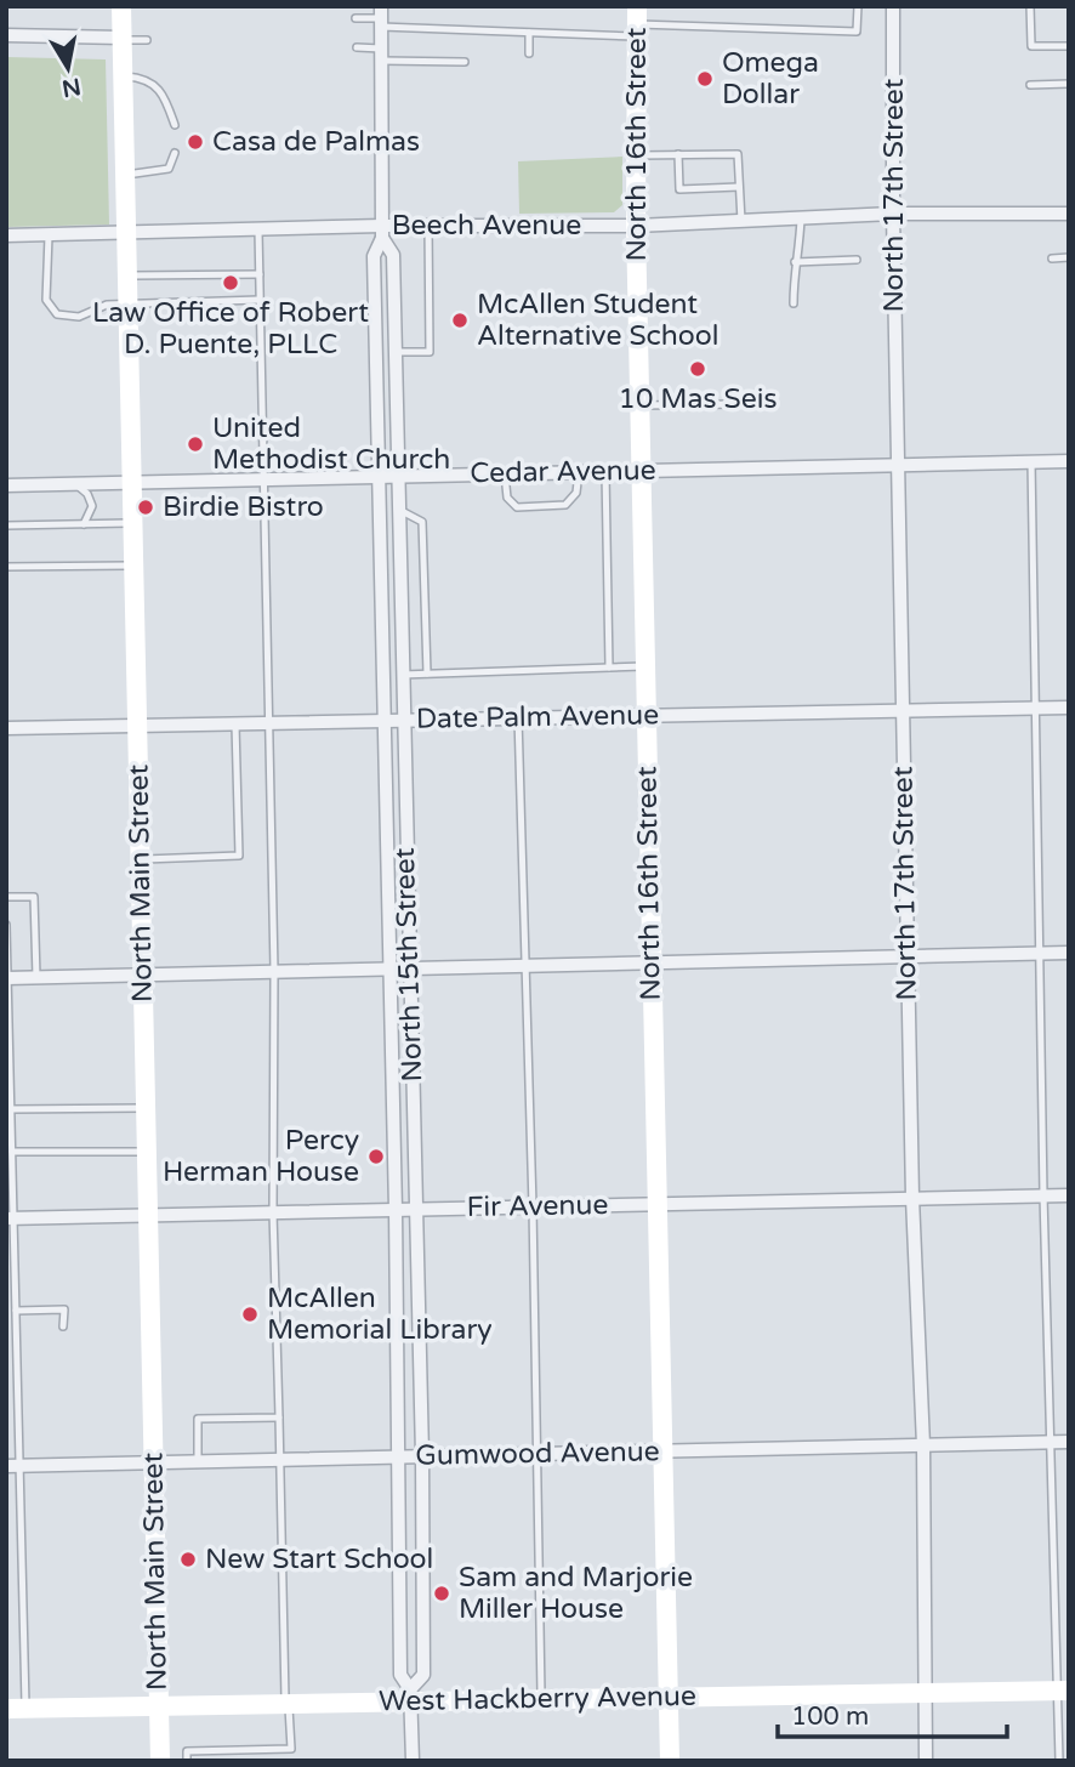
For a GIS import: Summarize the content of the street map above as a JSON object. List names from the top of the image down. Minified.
{"streets":{"street":["North 16th Street","North 17th Street","Beech Avenue","Cedar Avenue","Date Palm Avenue","North Main Street","North 15th Street","Fir Avenue","Gumwood Avenue","West Hackberry Avenue"]},"crossings":[["North 16th Street","Beech Avenue"],["North 16th Street","Cedar Avenue"],["North 16th Street","Date Palm Avenue"],["North 16th Street","Fir Avenue"],["North 16th Street","Gumwood Avenue"],["North 16th Street","West Hackberry Avenue"],["North 17th Street","Beech Avenue"],["North 17th Street","Cedar Avenue"],["North 17th Street","Date Palm Avenue"],["North 17th Street","Fir Avenue"],["North 17th Street","Gumwood Avenue"],["North 17th Street","West Hackberry Avenue"],["Beech Avenue","North Main Street"],["Beech Avenue","North 15th Street"],["Cedar Avenue","North Main Street"],["Cedar Avenue","North 15th Street"],["Date Palm Avenue","North Main Street"],["Date Palm Avenue","North 15th Street"],["North Main Street","Fir Avenue"],["North Main Street","Gumwood Avenue"],["North Main Street","West Hackberry Avenue"],["North 15th Street","Fir Avenue"],["North 15th Street","Gumwood Avenue"],["North 15th Street","West Hackberry Avenue"]],"places":["Omega Dollar","Casa de Palmas","Law Office of Robert D. Puente, PLLC","McAllen Student Alternative School","10 Mas Seis","United Methodist Church","Birdie Bistro","Percy Herman House","McAllen Memorial Library","New Start School","Sam and Marjorie Miller House"],"scale_bar":"100 m","north":"bottom"}
